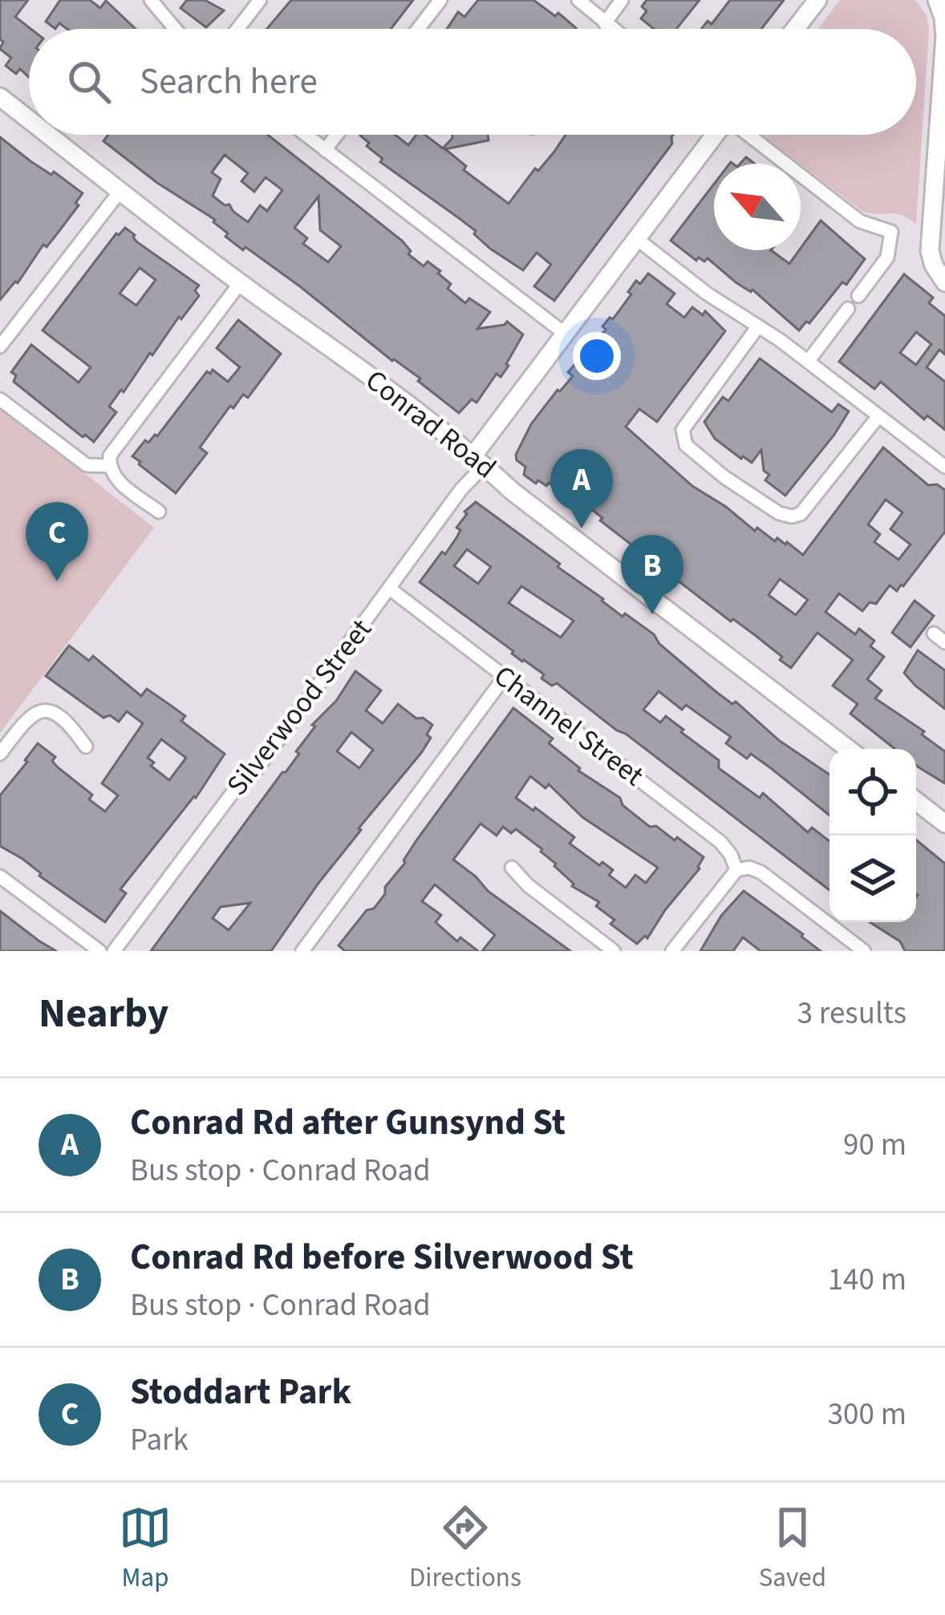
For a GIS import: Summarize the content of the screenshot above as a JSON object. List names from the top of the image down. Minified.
{"streets":{"street":["Conrad Road","Silverwood Street","Channel Street"]},"crossings":[["Conrad Road","Silverwood Street"],["Silverwood Street","Channel Street"]],"north":"top left","page":{"search":"Search here","pins":["A","C","B"],"heading":["Nearby","3 results"],"list":[{"mark":"A","name":"Conrad Rd after Gunsynd St","note":"Bus stop · Conrad Road","value":"90 m"},{"mark":"B","name":"Conrad Rd before Silverwood St","note":"Bus stop · Conrad Road","value":"140 m"},{"mark":"C","name":"Stoddart Park","note":"Park","value":"300 m"}],"nav":["Map","Directions","Saved"]}}
